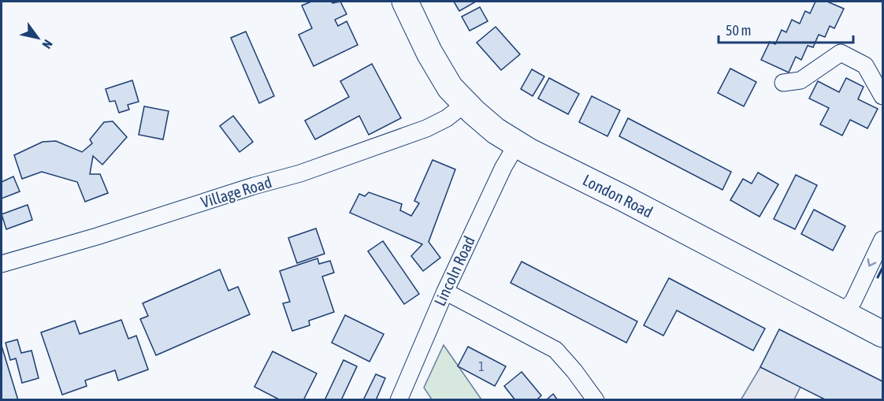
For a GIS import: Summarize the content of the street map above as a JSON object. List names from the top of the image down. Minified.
{"streets":{"main road":["London Road"],"street":["Village Road","Lincoln Road"]},"crossings":[["Village Road","London Road"],["London Road","Lincoln Road"]],"house_numbers":["1"],"scale_bar":"50 m","north":"bottom right"}
